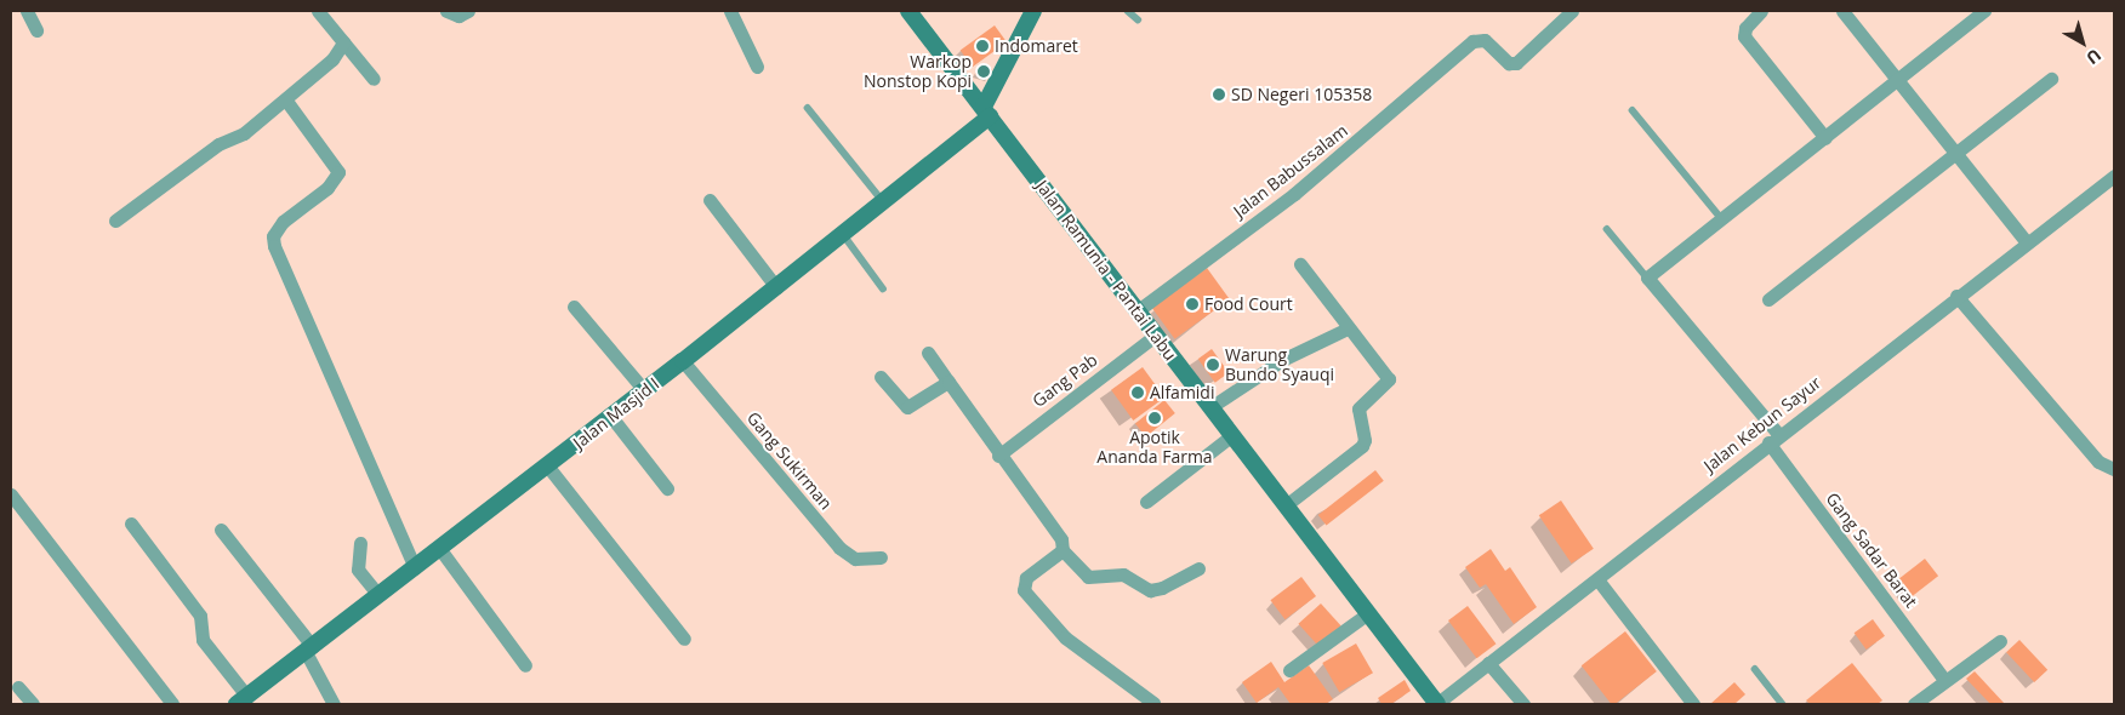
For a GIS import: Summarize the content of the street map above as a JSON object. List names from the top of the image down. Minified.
{"streets":{"main road":["Jalan Ramunia - Pantai Labu","Jalan Masjid I"],"street":["Jalan Babussalam","Gang Pab","Jalan Kebun Sayur","Gang Sukirman","Gang Sadar Barat"]},"crossings":[["Jalan Babussalam","Jalan Ramunia - Pantai Labu"],["Jalan Ramunia - Pantai Labu","Gang Pab"],["Jalan Ramunia - Pantai Labu","Jalan Masjid I"],["Jalan Ramunia - Pantai Labu","Jalan Kebun Sayur"],["Jalan Masjid I","Gang Sukirman"],["Jalan Kebun Sayur","Gang Sadar Barat"]],"places":["Indomaret","Warkop Nonstop Kopi","SD Negeri 105358","Food Court","Warung Bundo Syauqi","Alfamidi","Apotik Ananda Farma"],"north":"bottom right"}
